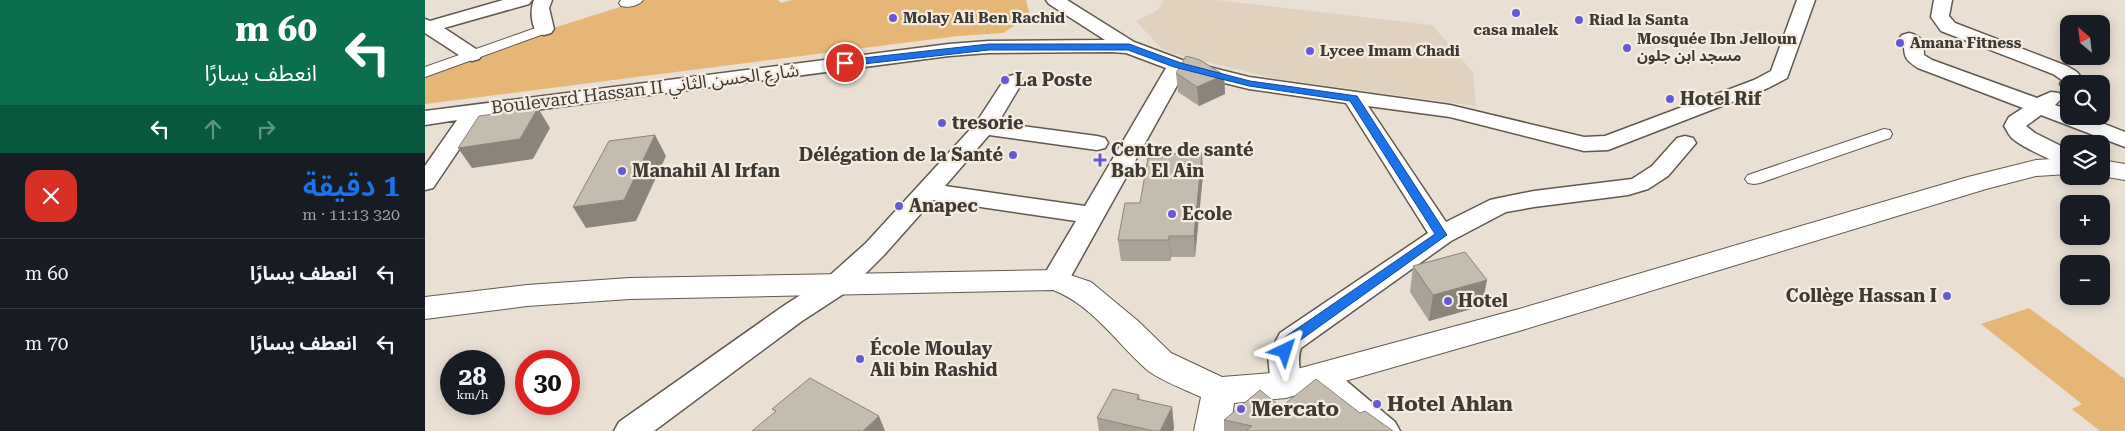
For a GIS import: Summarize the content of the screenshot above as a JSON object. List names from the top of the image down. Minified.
{"streets":{"street":["Boulevard Hassan II شارع الحسن الثاني"]},"places":{"other":["casa malek","Molay Ali Ben Rachid","Riad la Santa","Amana Fitness","Mosquée Ibn Jelloun مسجد ابن جلون","Lycee Imam Chadi","La Poste","Hotel Rif","tresorie","Délégation de la Santé","Manahil Al Irfan","Anapec","Ecole","Collège Hassan I","Hotel","École Moulay Ali bin Rashid","Hotel Ahlan","Mercato"],"health":["Centre de santé Bab El Ain"]},"north":"top left","page":{"turn":["60 m","انعطف يسارًا"],"map_buttons":["+","−"],"heading":["1 دقيقة","320 m · 11:13"],"list":[{"name":"انعطف يسارًا","value":"60 m"},{"name":"انعطف يسارًا","value":"70 m"}],"speed":"28 km/h","limit":"30"}}
